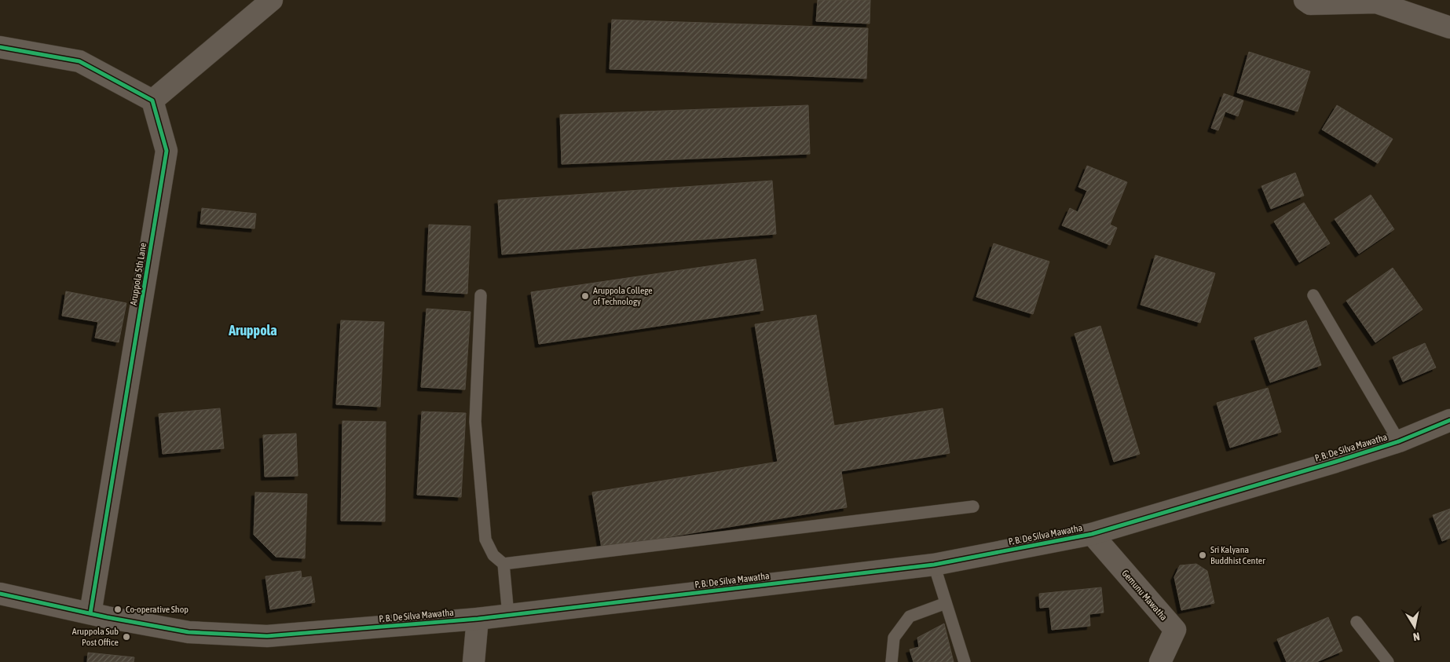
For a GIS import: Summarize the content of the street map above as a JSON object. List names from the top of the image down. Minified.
{"streets":{"street":["Aruppola 5th Lane","P. B. De Silva Mawatha","Gemunu Mawatha"]},"crossings":[["Aruppola 5th Lane","P. B. De Silva Mawatha"],["P. B. De Silva Mawatha","Gemunu Mawatha"]],"districts":["Aruppola"],"places":["Aruppola College of Technology","Sri Kalyana Buddhist Center","Co-operative Shop","Aruppola Sub Post Office"],"north":"bottom"}
